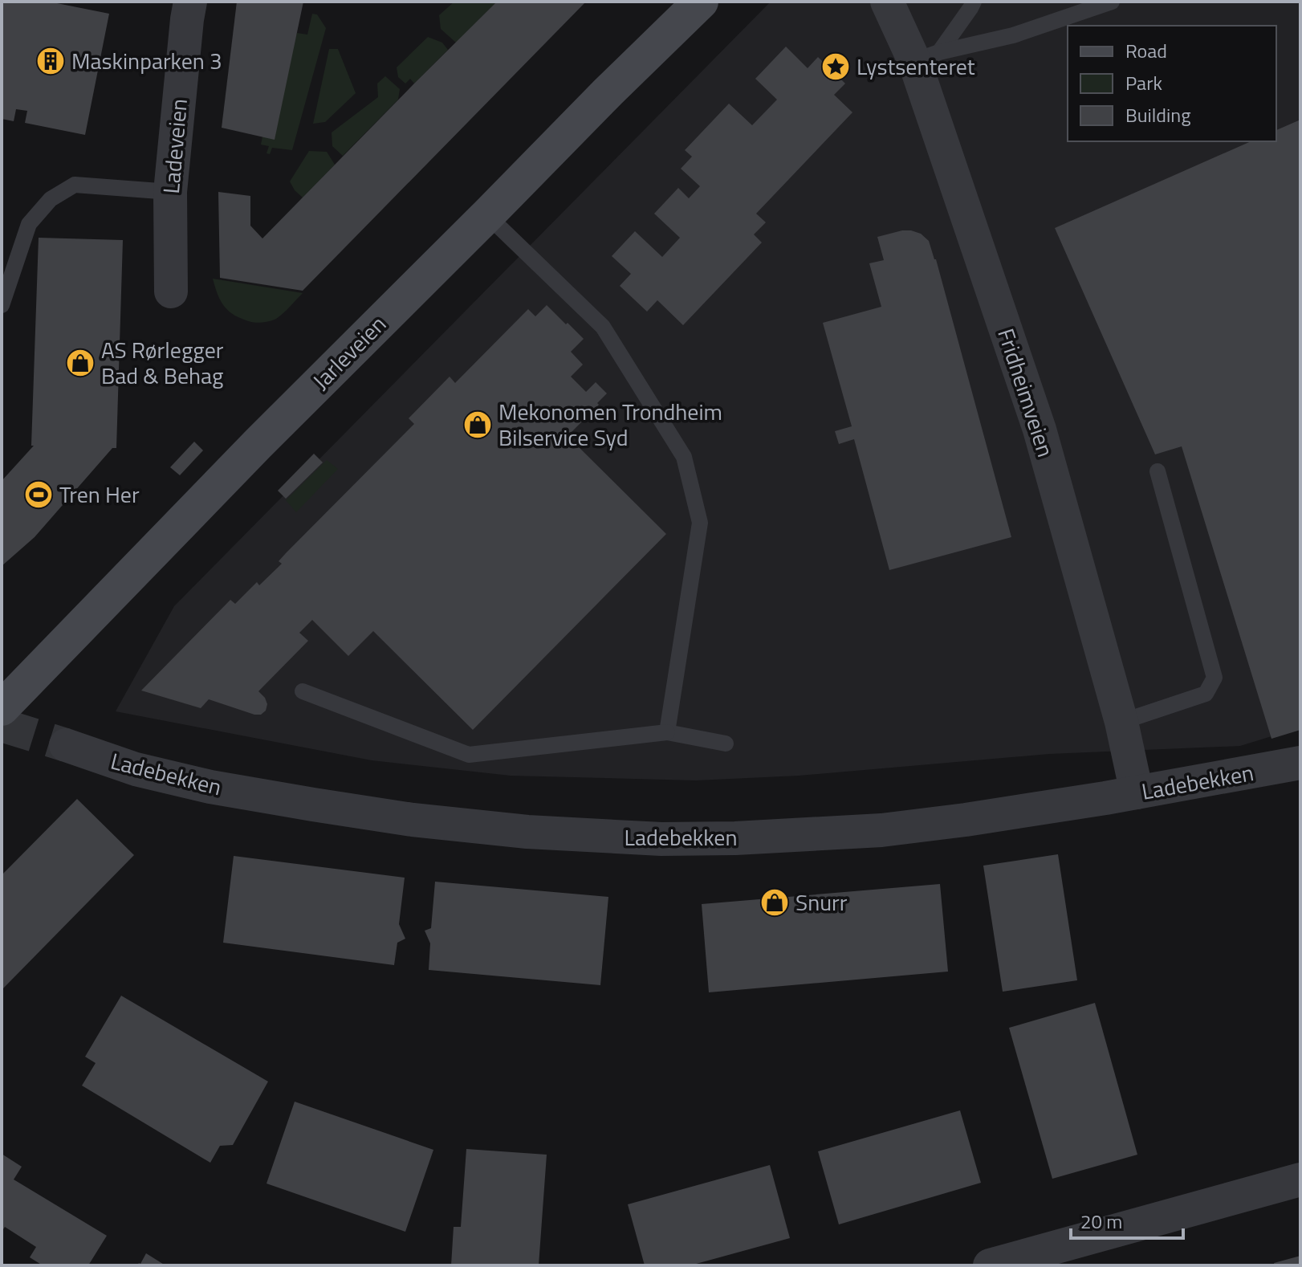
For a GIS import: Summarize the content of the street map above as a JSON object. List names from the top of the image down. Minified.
{"streets":{"main road":["Jarleveien"],"street":["Ladeveien","Fridheimveien","Ladebekken"]},"crossings":[["Fridheimveien","Ladebekken"]],"places":{"building":["Maskinparken 3"],"place":["Lystsenteret"],"shop":["AS Rørlegger Bad & Behag","Mekonomen Trondheim Bilservice Syd","Snurr"],"sports":["Tren Her"]},"legend":["Road","Park","Building"],"scale_bar":"20 m"}
